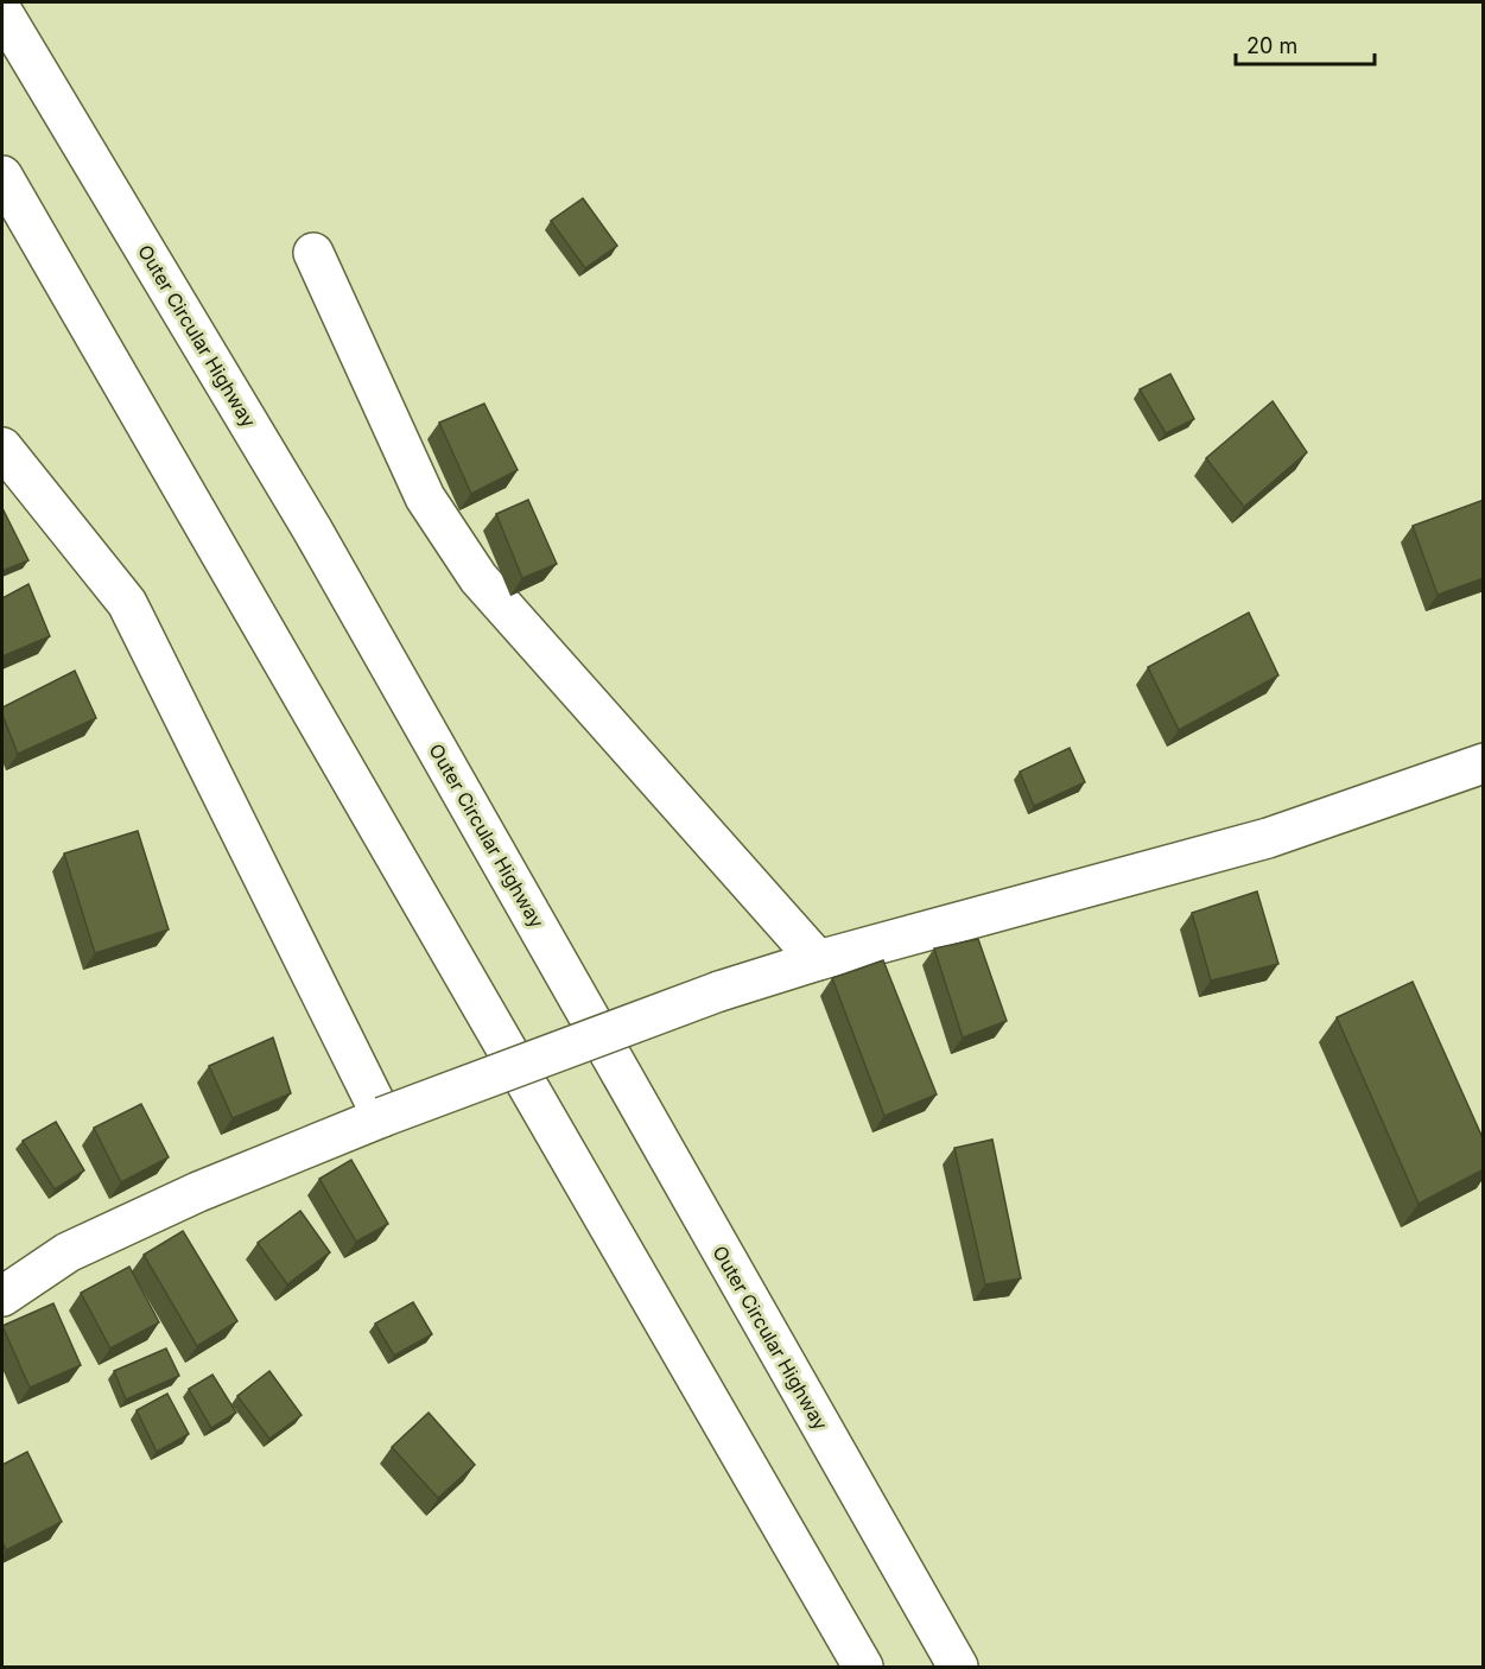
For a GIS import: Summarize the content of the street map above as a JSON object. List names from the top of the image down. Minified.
{"streets":{"main road":["Outer Circular Highway"]},"scale_bar":"20 m"}
